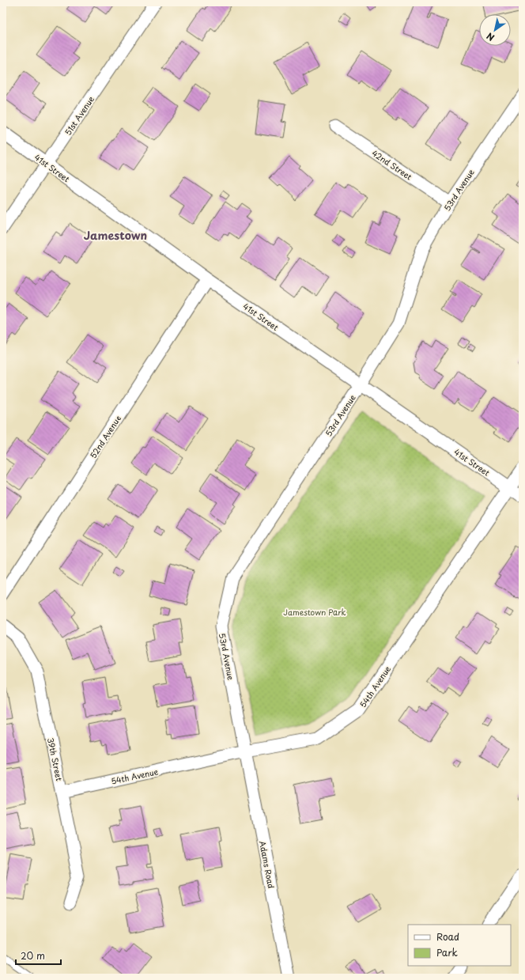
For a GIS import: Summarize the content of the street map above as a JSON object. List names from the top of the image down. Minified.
{"streets":{"street":["51st Avenue","42nd Street","41st Street","53rd Avenue","52nd Avenue","54th Avenue","39th Street","Adams Road"]},"crossings":[["51st Avenue","41st Street"],["42nd Street","53rd Avenue"],["41st Street","53rd Avenue"],["41st Street","52nd Avenue"],["41st Street","54th Avenue"],["53rd Avenue","54th Avenue"],["53rd Avenue","Adams Road"],["54th Avenue","39th Street"],["54th Avenue","Adams Road"]],"districts":["Jamestown"],"parks":["Jamestown Park"],"legend":["Road","Park"],"scale_bar":"20 m","north":"bottom left"}
